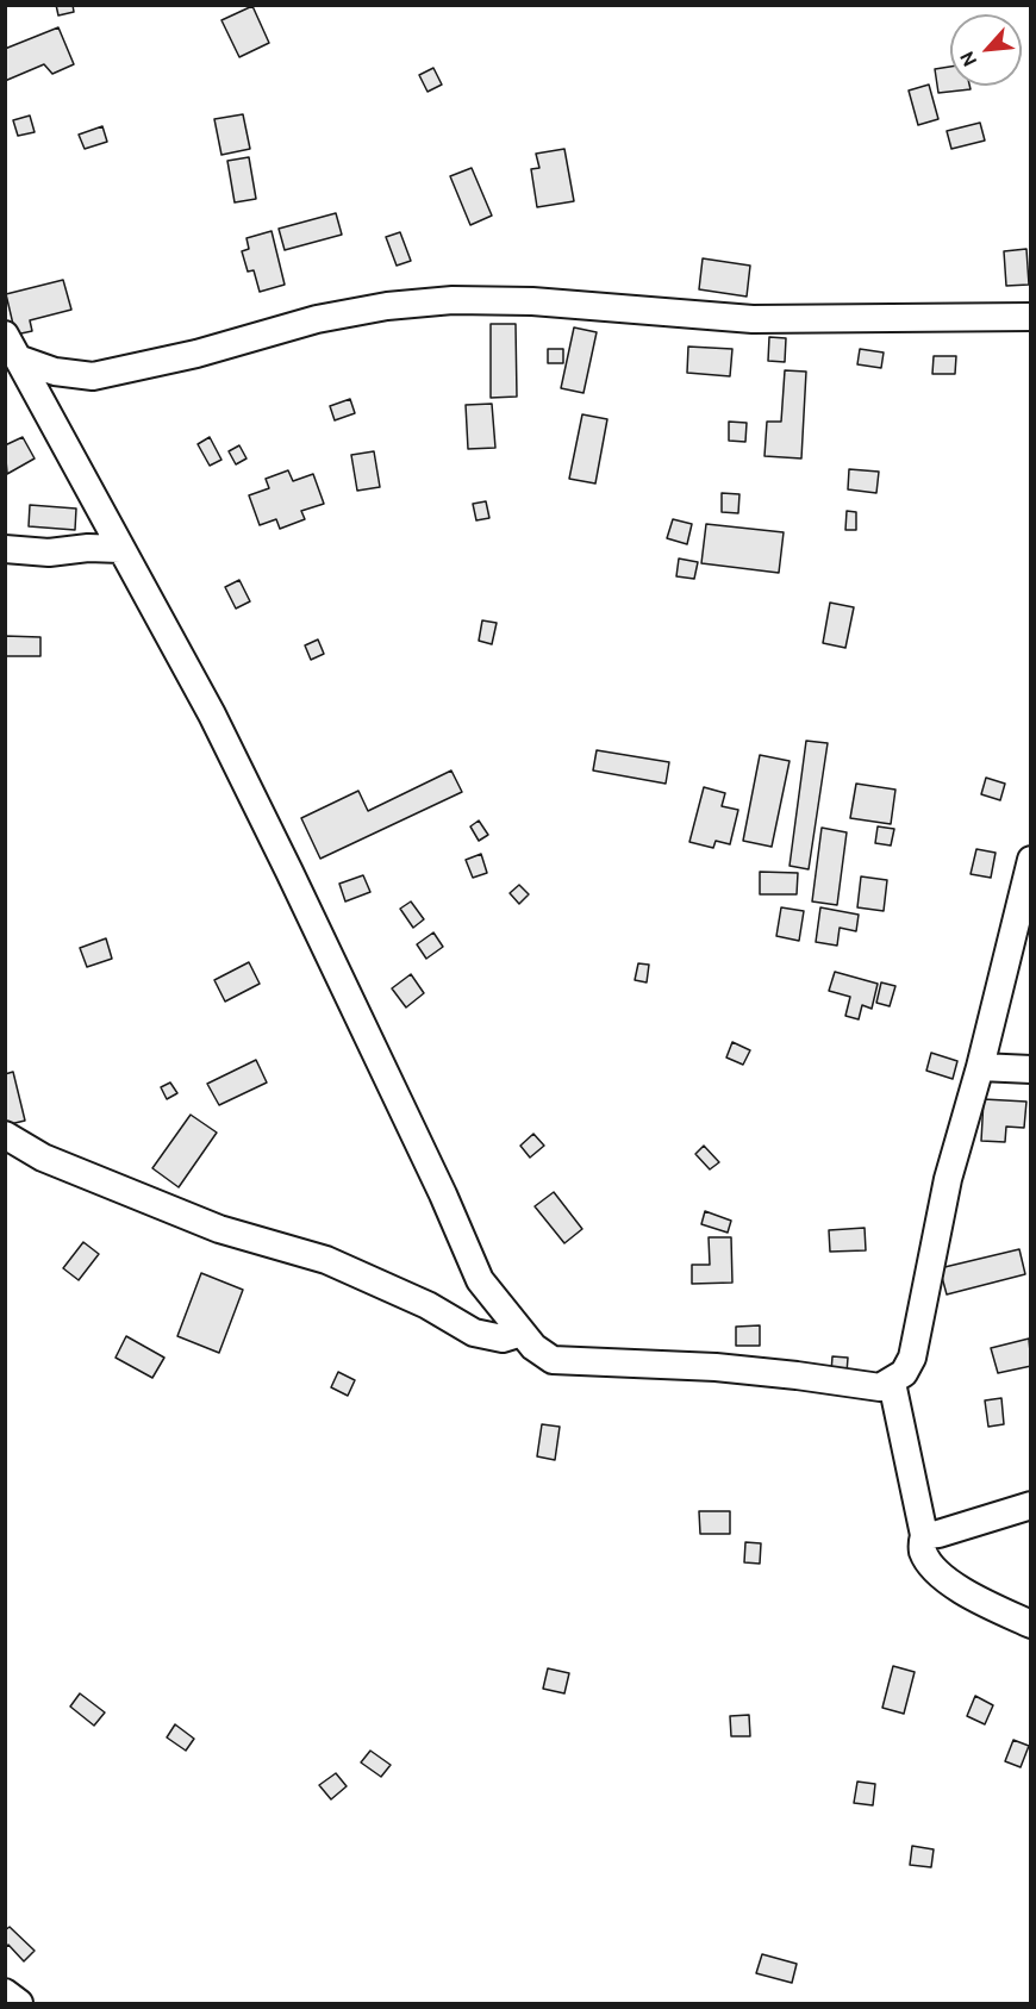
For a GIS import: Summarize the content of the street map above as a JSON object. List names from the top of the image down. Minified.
{"north":"bottom left"}
